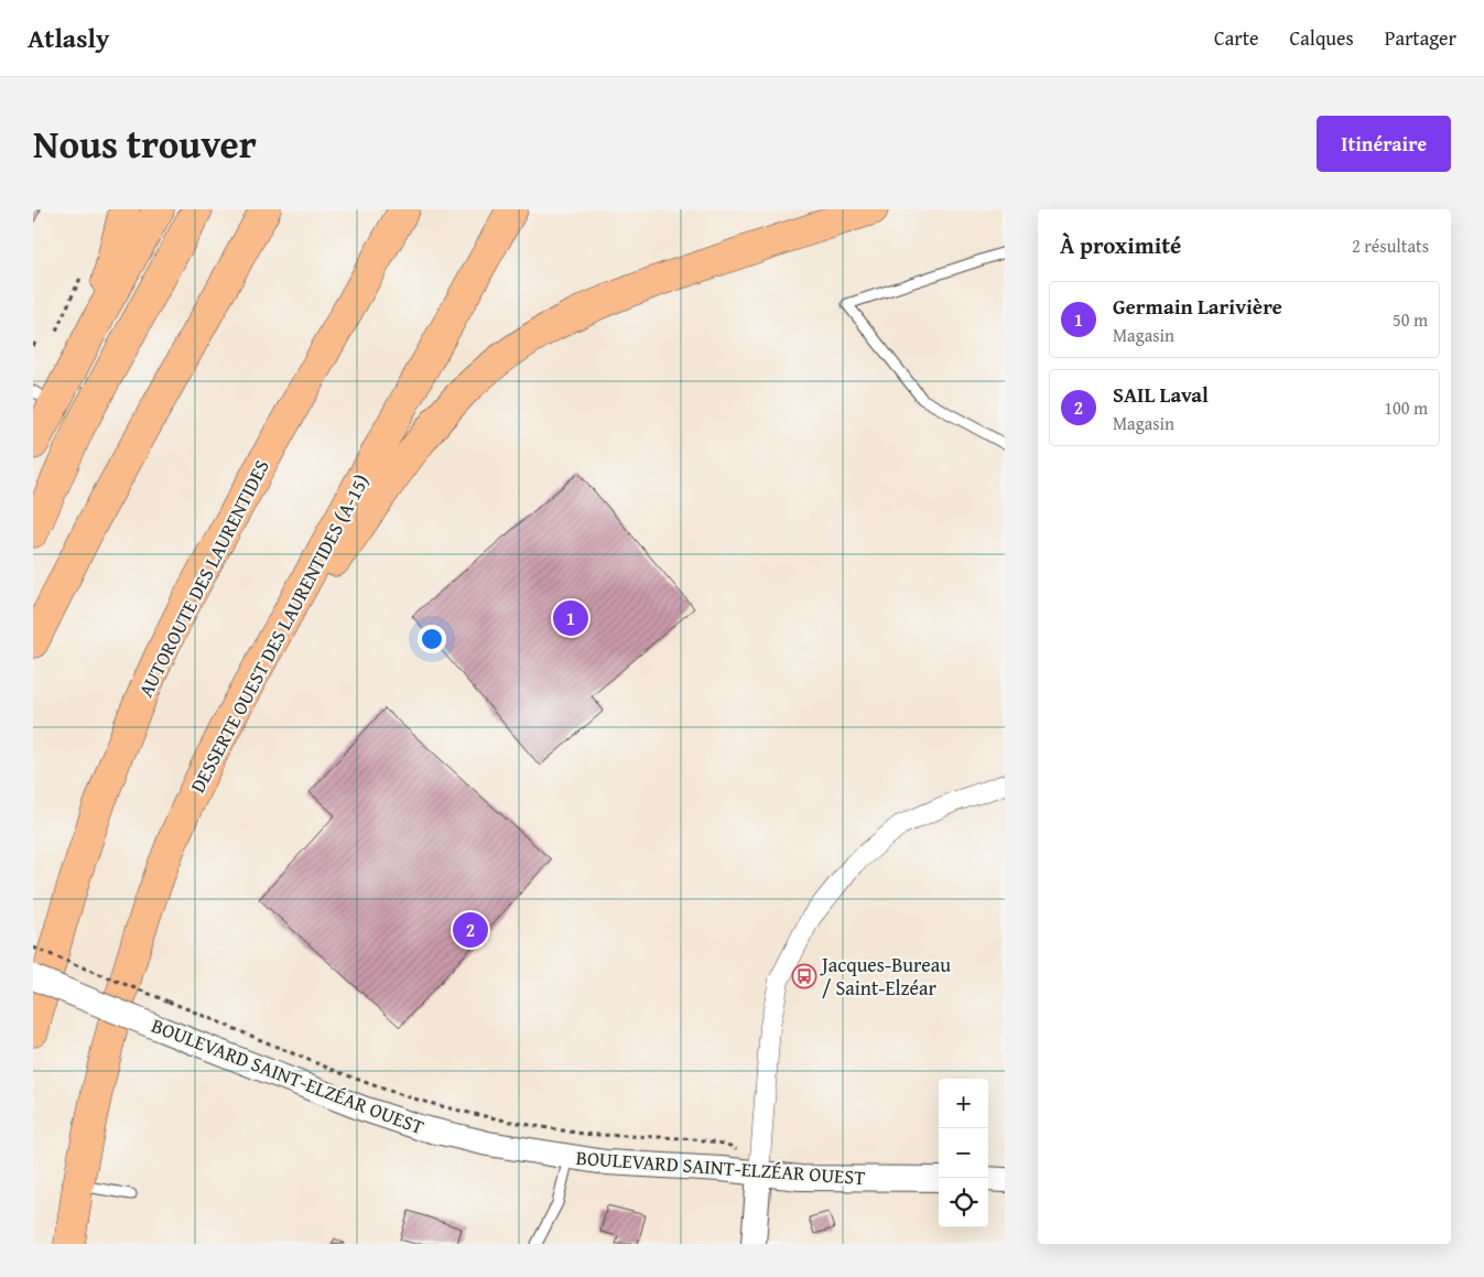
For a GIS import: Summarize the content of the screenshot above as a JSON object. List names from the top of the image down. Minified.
{"streets":{"main road":["AUTOROUTE DES LAURENTIDES","DESSERTE OUEST DES LAURENTIDES (A-15)"],"street":["BOULEVARD SAINT-ELZÉAR OUEST"]},"places":{"bus stop":["Jacques-Bureau / Saint-Elzéar"]},"page":{"header":"Atlasly","nav":["Carte","Calques","Partager"],"title":"Nous trouver","buttons":"Itinéraire","heading":["À proximité","2 résultats"],"list":[{"mark":"1","name":"Germain Larivière","note":"Magasin","value":"50 m"},{"mark":"2","name":"SAIL Laval","note":"Magasin","value":"100 m"}],"pins":["1","2"],"map_buttons":["+","−"]}}
